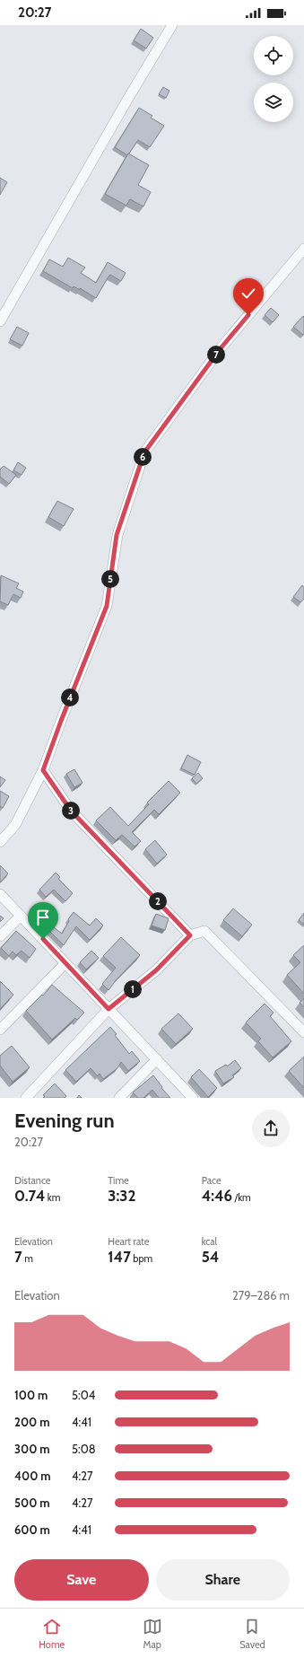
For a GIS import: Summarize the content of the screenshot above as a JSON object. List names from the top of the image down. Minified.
{"page":{"status":"20:27","pins":["7","6","5","4","3","2","1"],"heading":["Evening run","20:27"],"stats":[["Distance","0.74 km"],["Time","3:32"],["Pace","4:46 /km"],["Elevation","7 m"],["Heart rate","147 bpm"],["kcal","54"]],"chart":["Elevation","279–286 m"],"list":[{"name":"100 m","note":"5:04"},{"name":"200 m","note":"4:41"},{"name":"300 m","note":"5:08"},{"name":"400 m","note":"4:27"},{"name":"500 m","note":"4:27"},{"name":"600 m","note":"4:41"}],"buttons":["Save","Share"],"tabs":["Home","Map","Saved"]}}
